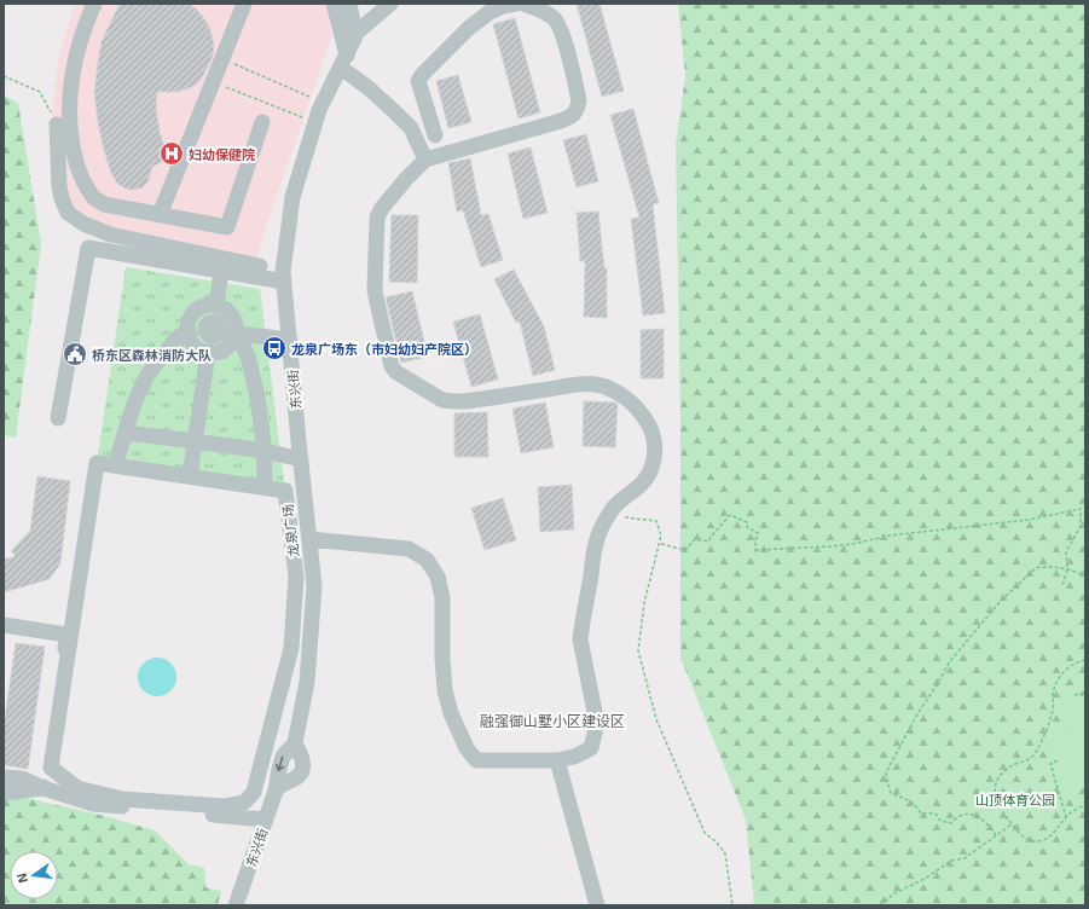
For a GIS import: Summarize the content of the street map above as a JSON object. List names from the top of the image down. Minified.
{"streets":{"street":["东兴街","龙泉广场"]},"districts":["融强御山墅小区建设区"],"parks":["山顶体育公园"],"places":{"hospital":["妇幼保健院"],"bus stop":["龙泉广场东（市妇幼妇产院区）"],"public building":["桥东区森林消防大队"]},"north":"left"}
